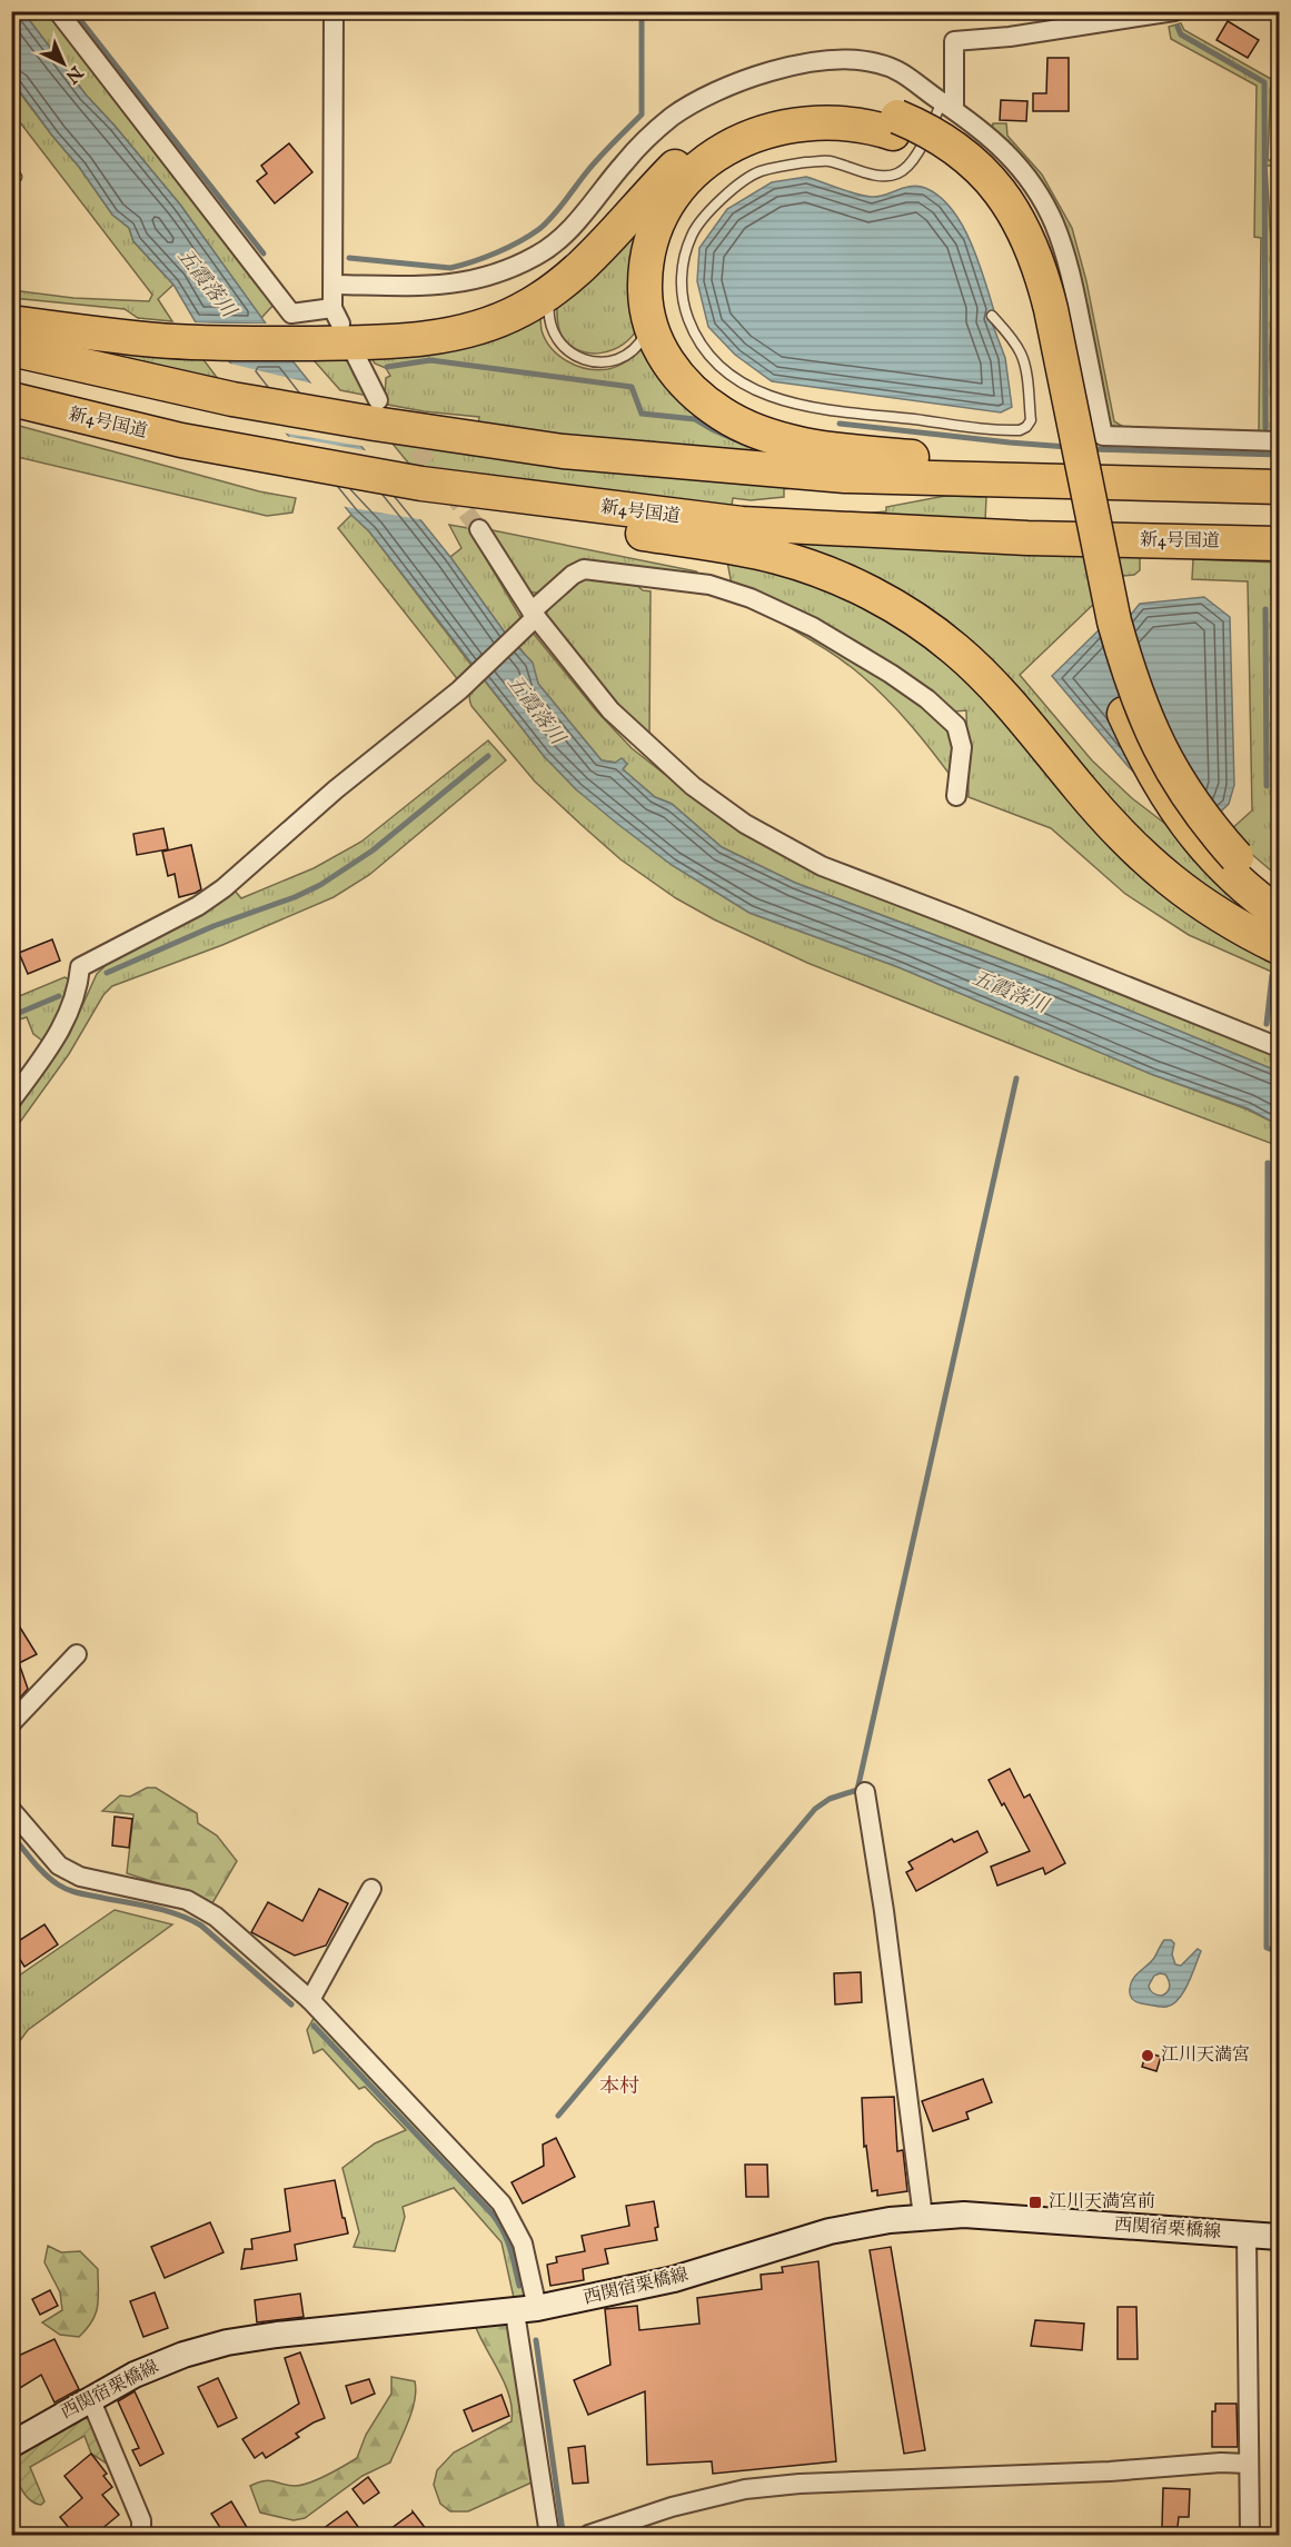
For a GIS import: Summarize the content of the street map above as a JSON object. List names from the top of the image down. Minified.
{"streets":{"highway":["新4号国道"],"main road":["西関宿栗橋線"]},"districts":["本村"],"water":["五霞落川"],"places":{"other":["江川天満宮"],"transit":["江川天満宮前"]},"north":"bottom right"}
